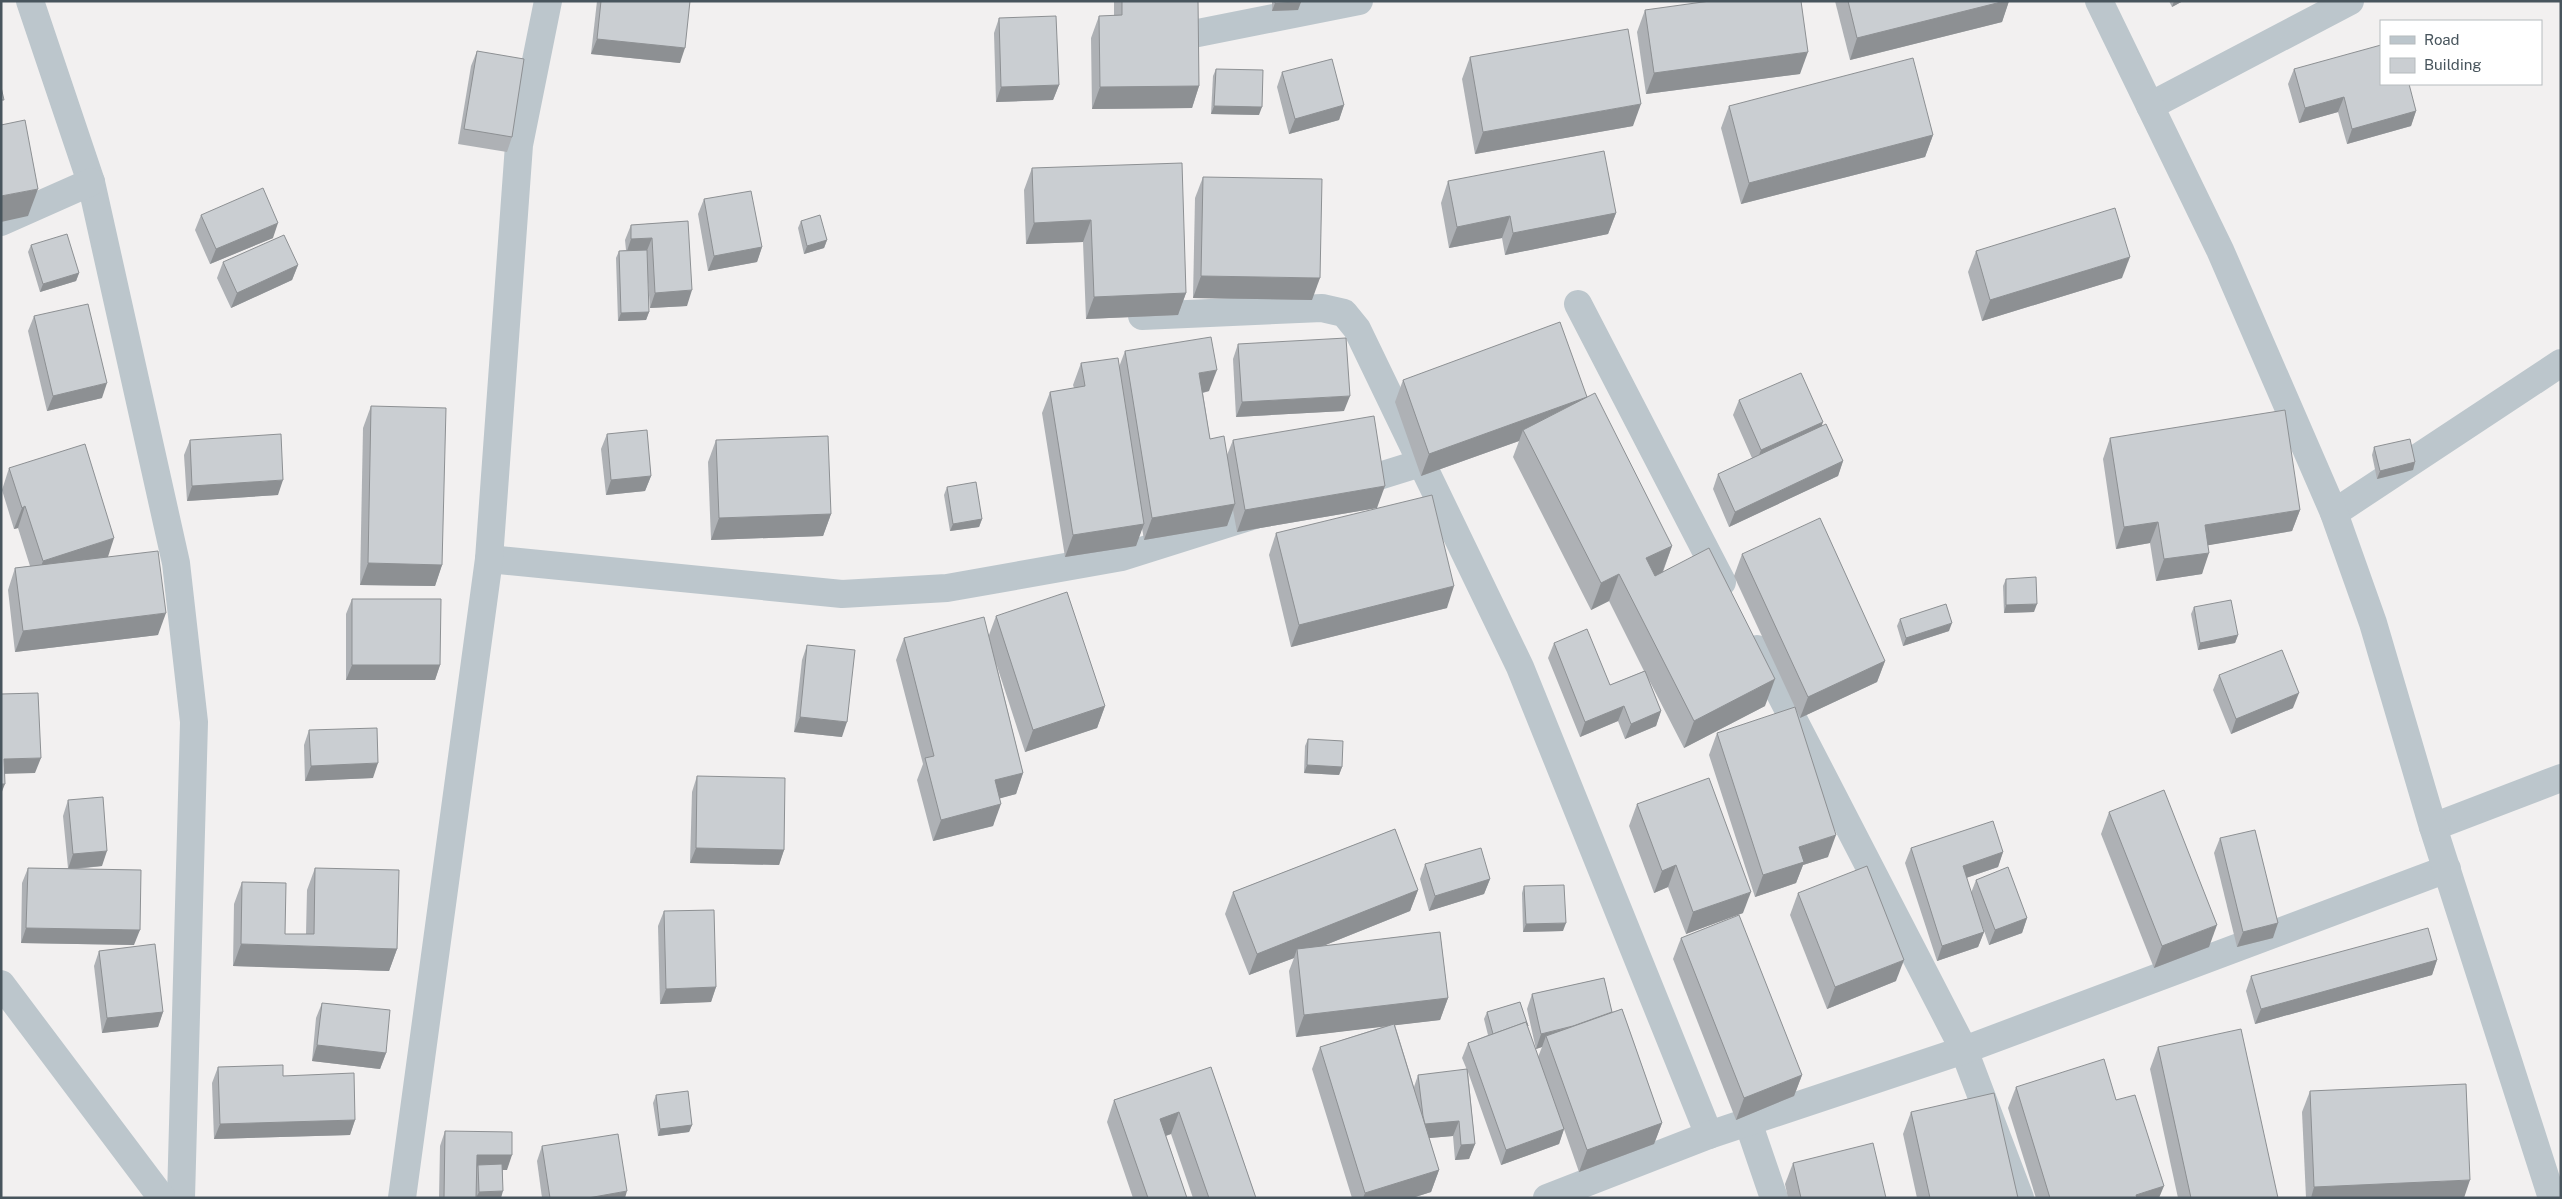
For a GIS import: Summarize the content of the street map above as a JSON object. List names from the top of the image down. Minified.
{"legend":["Road","Building"]}
